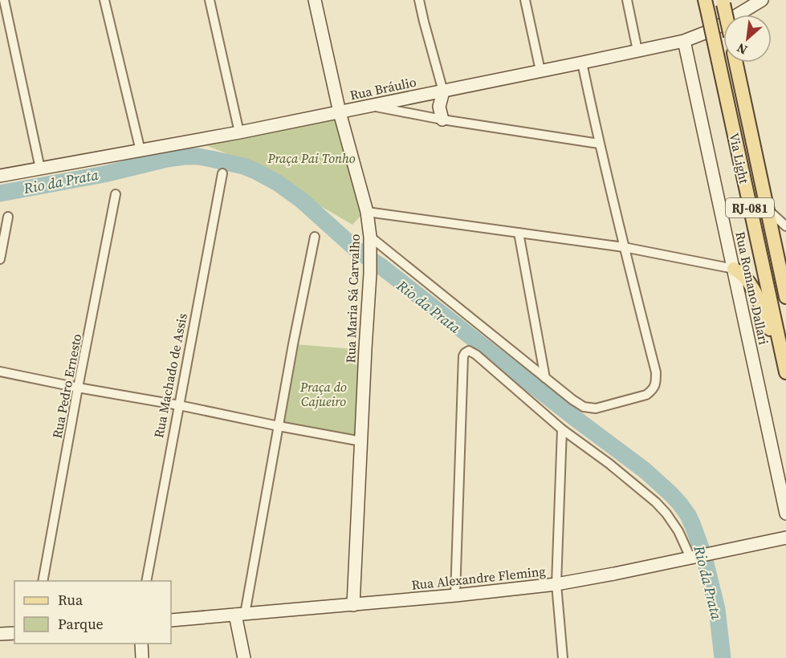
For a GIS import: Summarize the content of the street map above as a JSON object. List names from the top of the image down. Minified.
{"streets":{"main road":["Via Light","RJ-081"],"street":["Rua Bráulio","Rua Romano Dallari","Rua Maria Sá Carvalho","Rua Machado de Assis","Rua Pedro Ernesto","Rua Alexandre Fleming"]},"crossings":[["Rua Bráulio","Rua Romano Dallari"],["Rua Bráulio","Rua Maria Sá Carvalho"],["Rua Maria Sá Carvalho","Rua Alexandre Fleming"]],"water":["Rio da Prata"],"parks":["Praça Pai Tonho","Praça do Cajueiro"],"legend":["Rua","Parque"],"north":"bottom left"}
